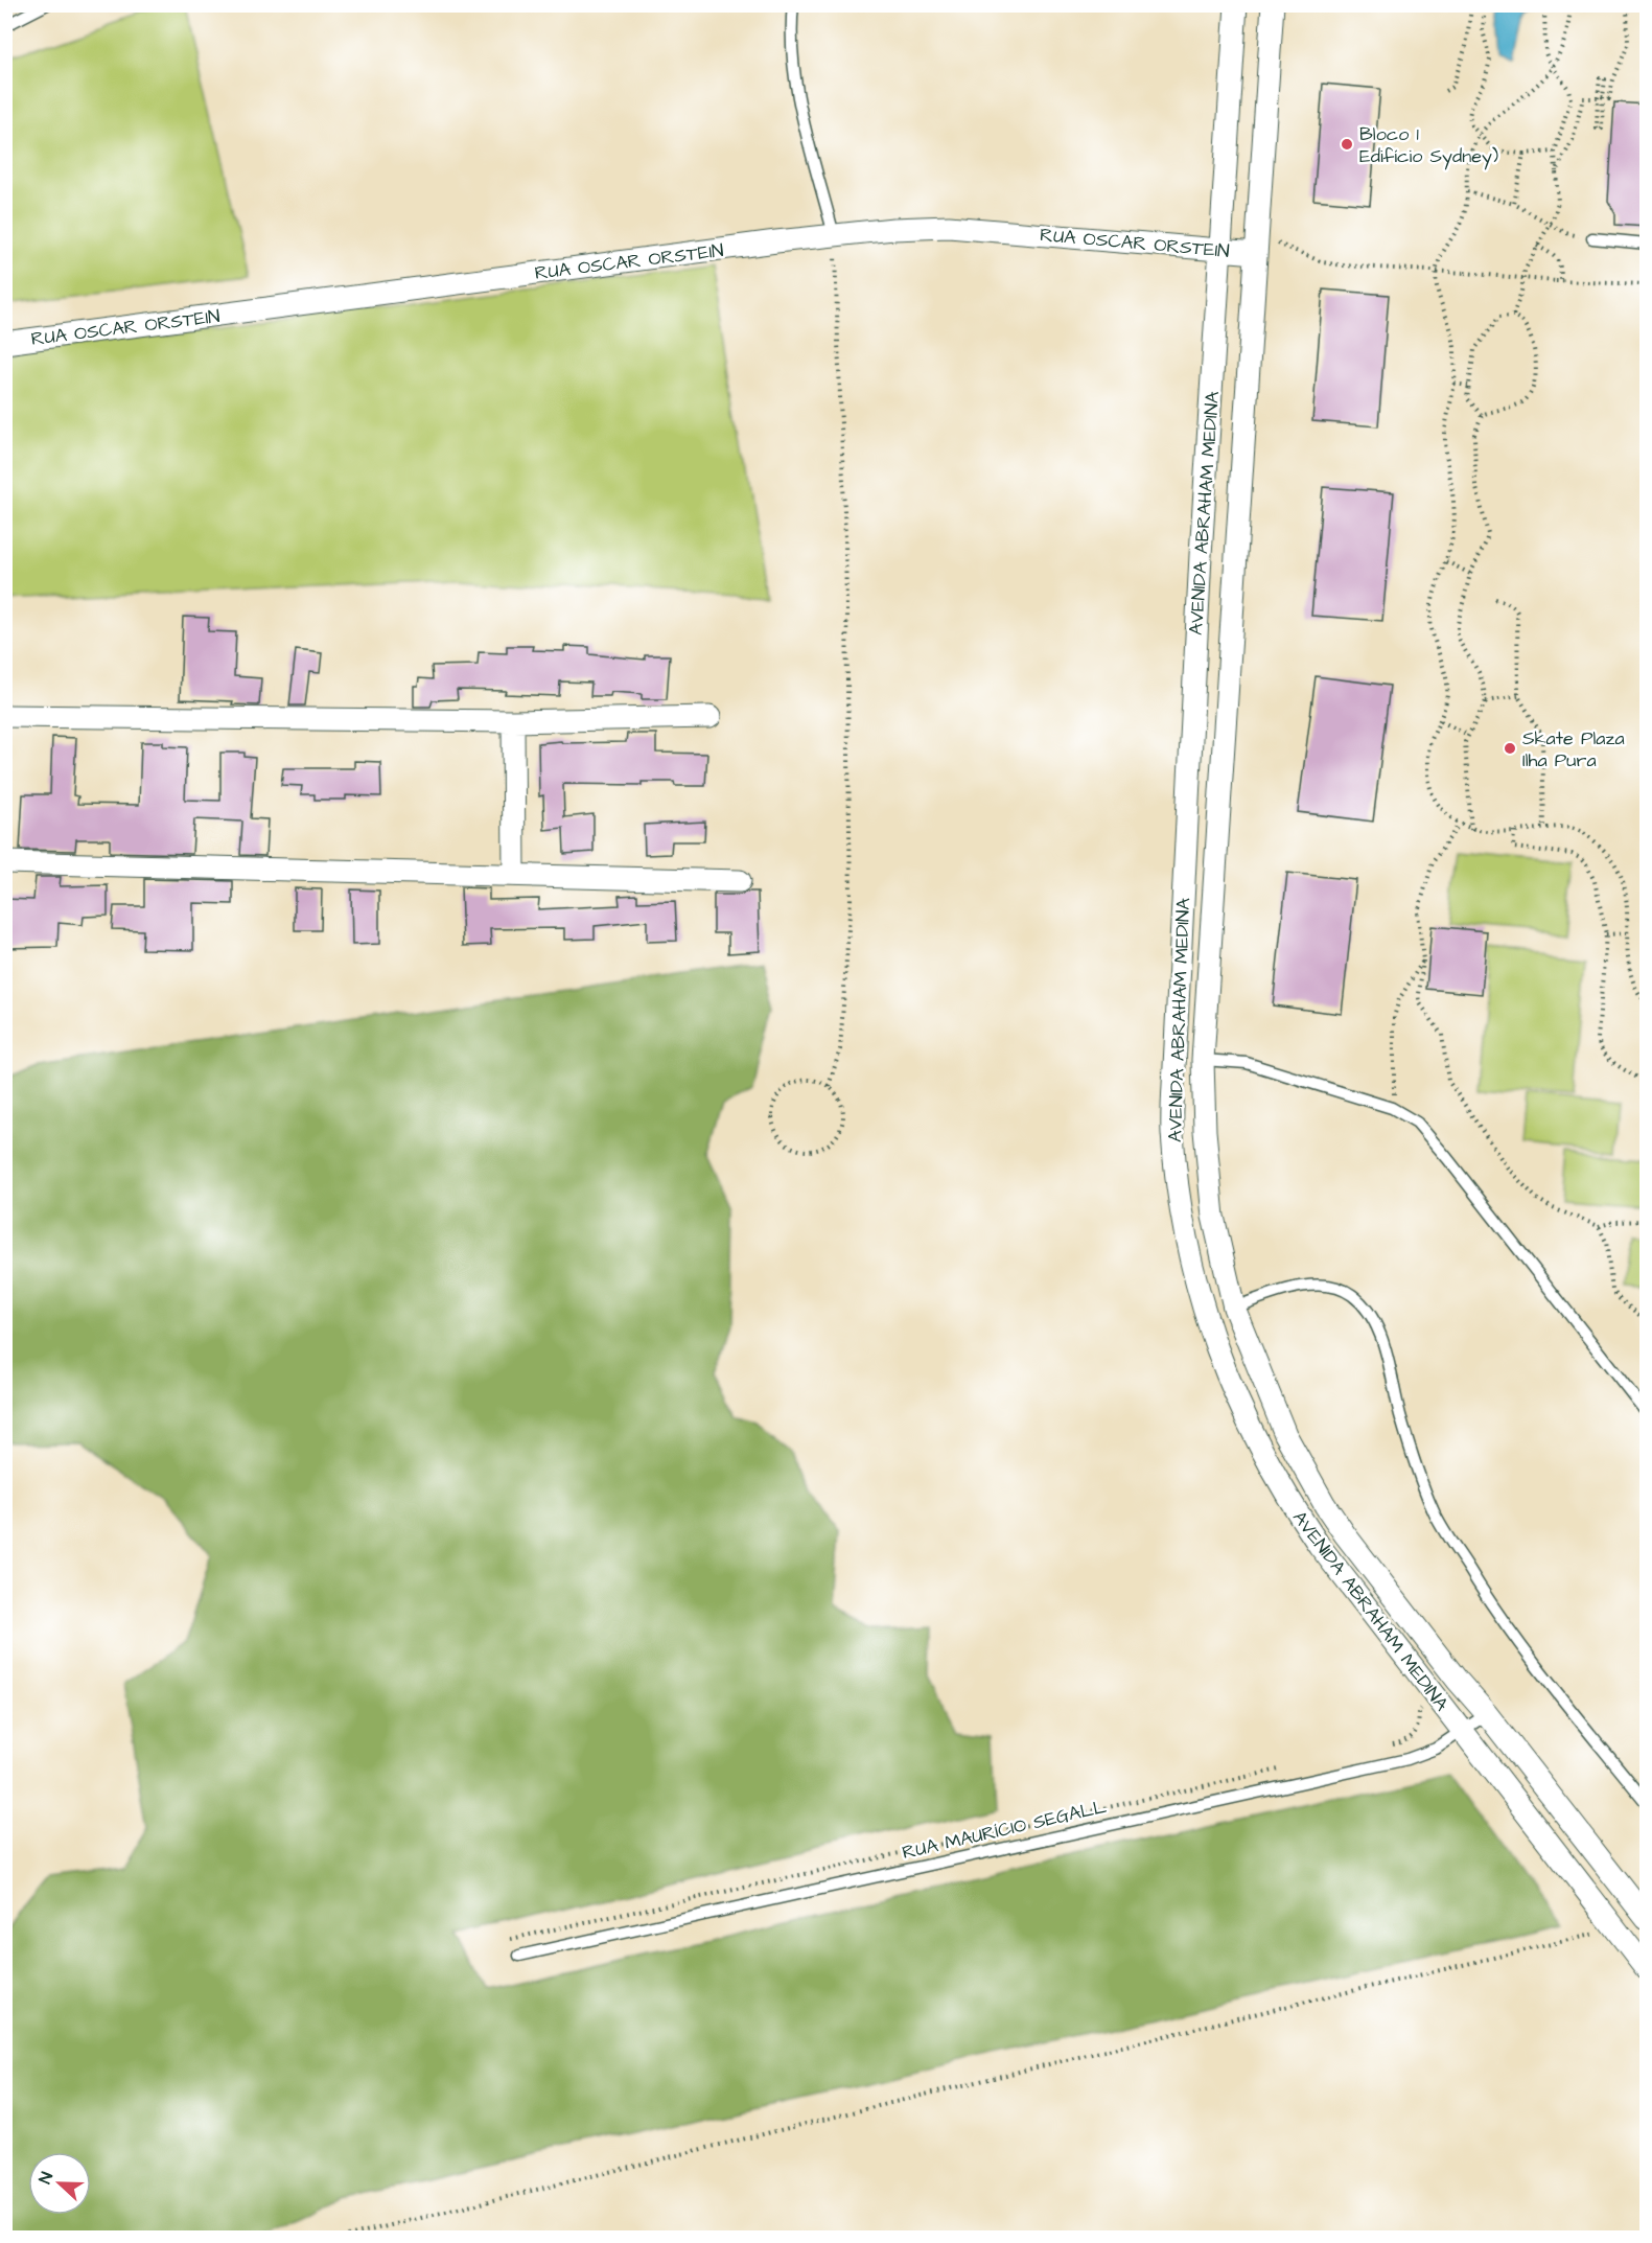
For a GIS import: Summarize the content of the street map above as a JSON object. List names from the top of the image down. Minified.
{"streets":{"street":["RUA OSCAR ORSTEIN","AVENIDA ABRAHAM MEDINA"],"lane":["RUA MAURÍCIO SEGALL"]},"crossings":[["RUA OSCAR ORSTEIN","AVENIDA ABRAHAM MEDINA"],["AVENIDA ABRAHAM MEDINA","RUA MAURÍCIO SEGALL"]],"places":["Bloco 1 Edifício Sydney)","Skate Plaza Ilha Pura"],"north":"left"}
